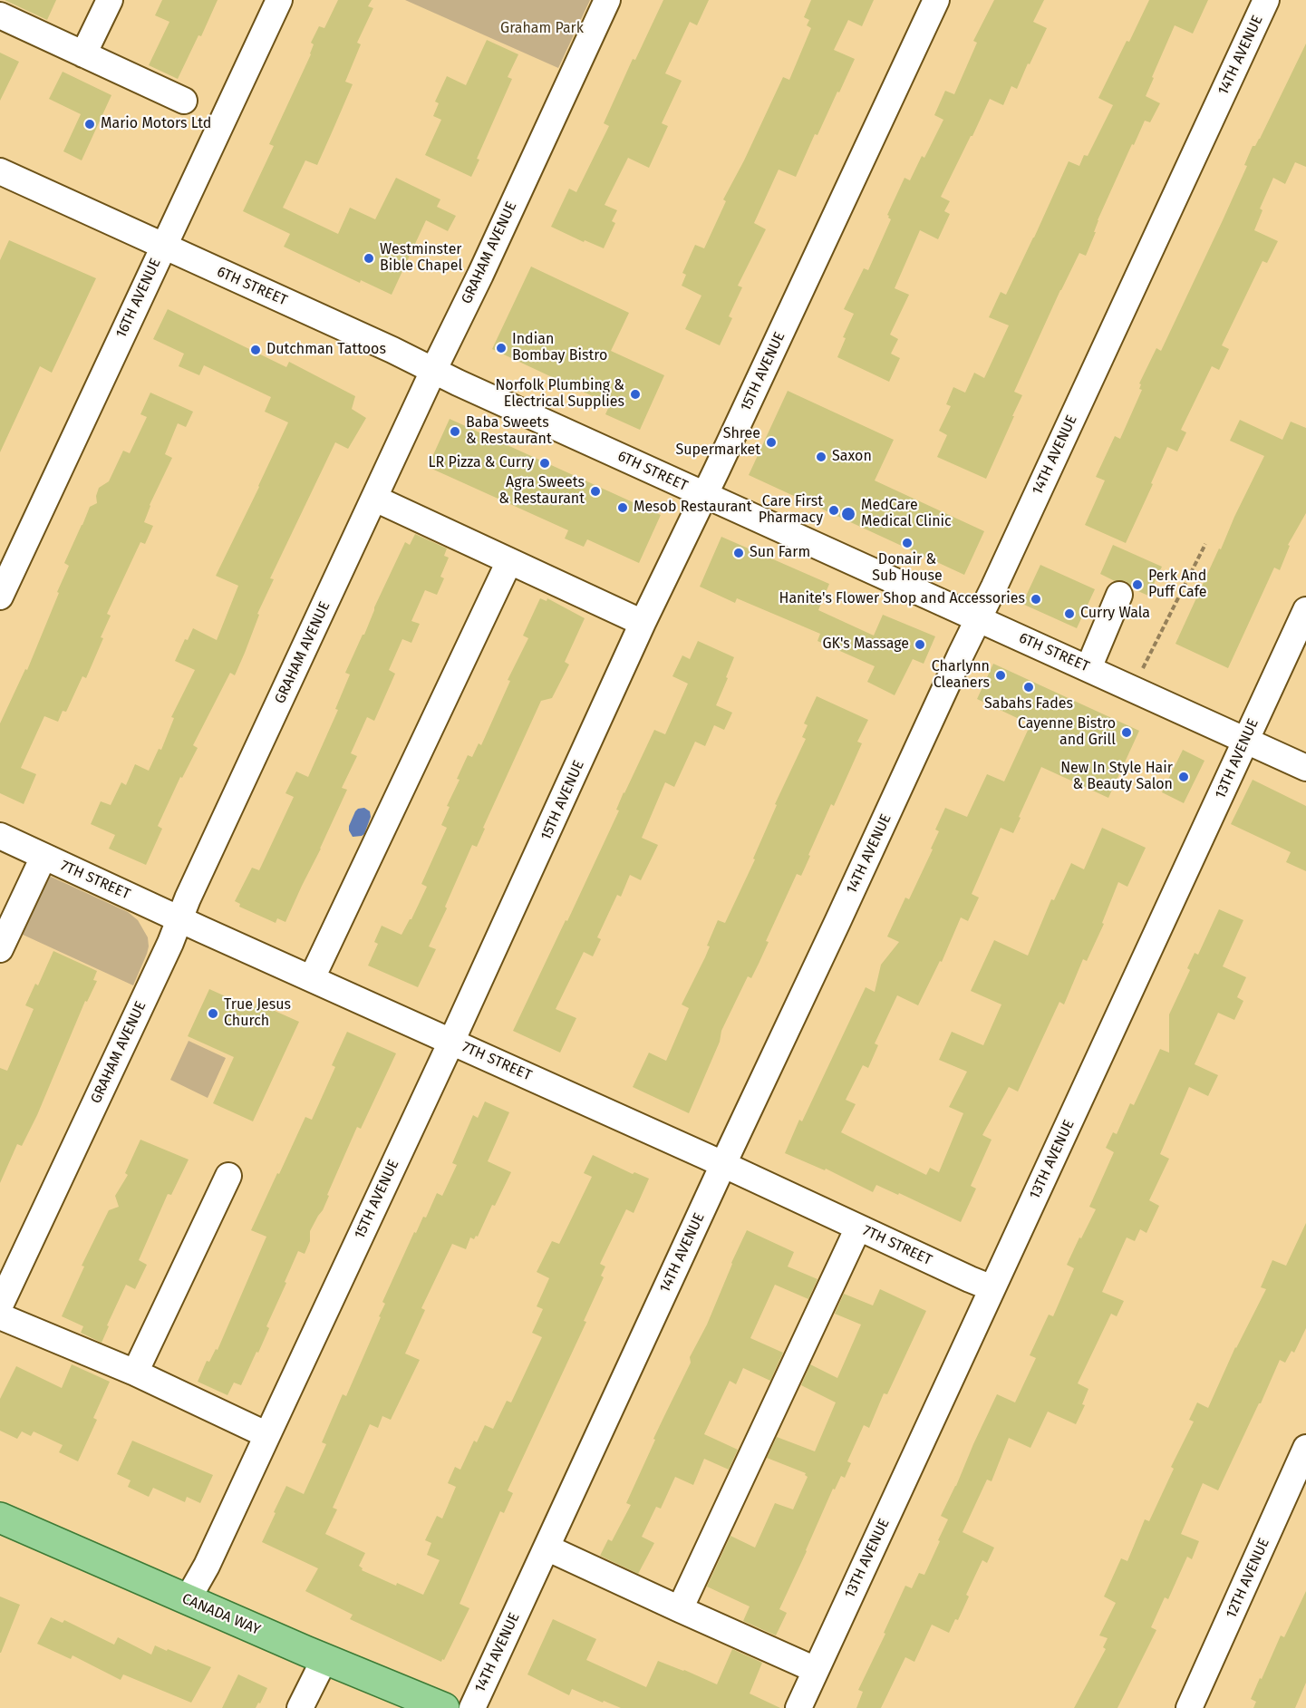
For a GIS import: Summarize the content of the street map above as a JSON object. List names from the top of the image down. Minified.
{"streets":{"main road":["CANADA WAY"],"street":["14TH AVENUE","GRAHAM AVENUE","6TH STREET","16TH AVENUE","15TH AVENUE","13TH AVENUE","7TH STREET","12TH AVENUE"]},"crossings":[["14TH AVENUE","6TH STREET"],["14TH AVENUE","7TH STREET"],["GRAHAM AVENUE","6TH STREET"],["GRAHAM AVENUE","7TH STREET"],["6TH STREET","16TH AVENUE"],["6TH STREET","15TH AVENUE"],["6TH STREET","13TH AVENUE"],["15TH AVENUE","7TH STREET"],["15TH AVENUE","CANADA WAY"],["13TH AVENUE","7TH STREET"]],"parks":["Graham Park"],"places":["Mario Motors Ltd","Westminster Bible Chapel","Indian Bombay Bistro","Dutchman Tattoos","Norfolk Plumbing & Electrical Supplies","Baba Sweets & Restaurant","Shree Supermarket","Saxon","LR Pizza & Curry","Agra Sweets & Restaurant","Mesob Restaurant","Care First Pharmacy","MedCare Medical Clinic","Donair & Sub House","Sun Farm","Perk And Puff Cafe","Hanite's Flower Shop and Accessories","Curry Wala","GK's Massage","Charlynn Cleaners","Sabahs Fades","Cayenne Bistro and Grill","New In Style Hair & Beauty Salon","True Jesus Church"]}
